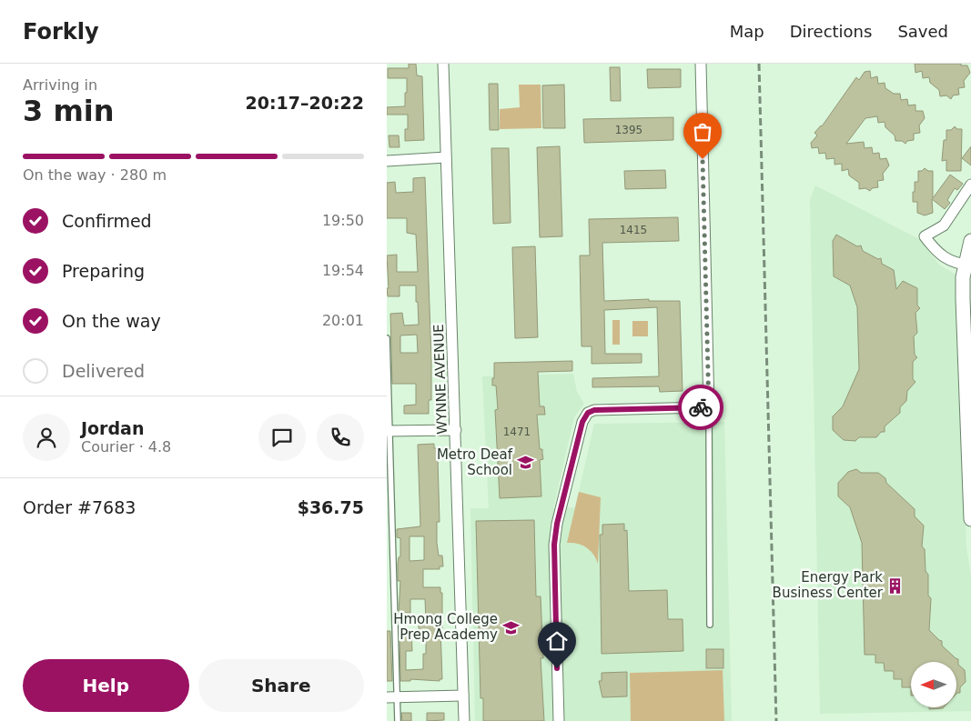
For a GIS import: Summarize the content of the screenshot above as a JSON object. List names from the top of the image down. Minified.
{"streets":{"street":["WYNNE AVENUE"]},"places":{"school or university":["Metro Deaf School","Hmong College Prep Academy"],"building":["Energy Park Business Center"]},"house_numbers":["1395","1415","1471"],"north":"left","page":{"header":"Forkly","nav":["Map","Directions","Saved"],"heading":["3 min","Arriving in","20:17–20:22"],"panel":["Jordan","Courier · 4.8","Order #7683","$36.75"],"bar":"On the way · 280 m","list":[["Confirmed","19:50"],["Preparing","19:54"],["On the way","20:01"],"Delivered"],"buttons":["Help","Share"]}}
